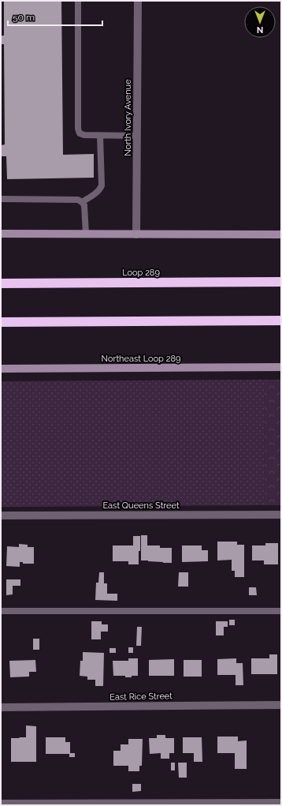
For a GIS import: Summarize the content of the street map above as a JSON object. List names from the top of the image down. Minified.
{"streets":{"highway":["Loop 289"],"main road":["Northeast Loop 289"],"street":["North Ivory Avenue","East Queens Street","East Rice Street"]},"scale_bar":"50 m","north":"bottom"}
